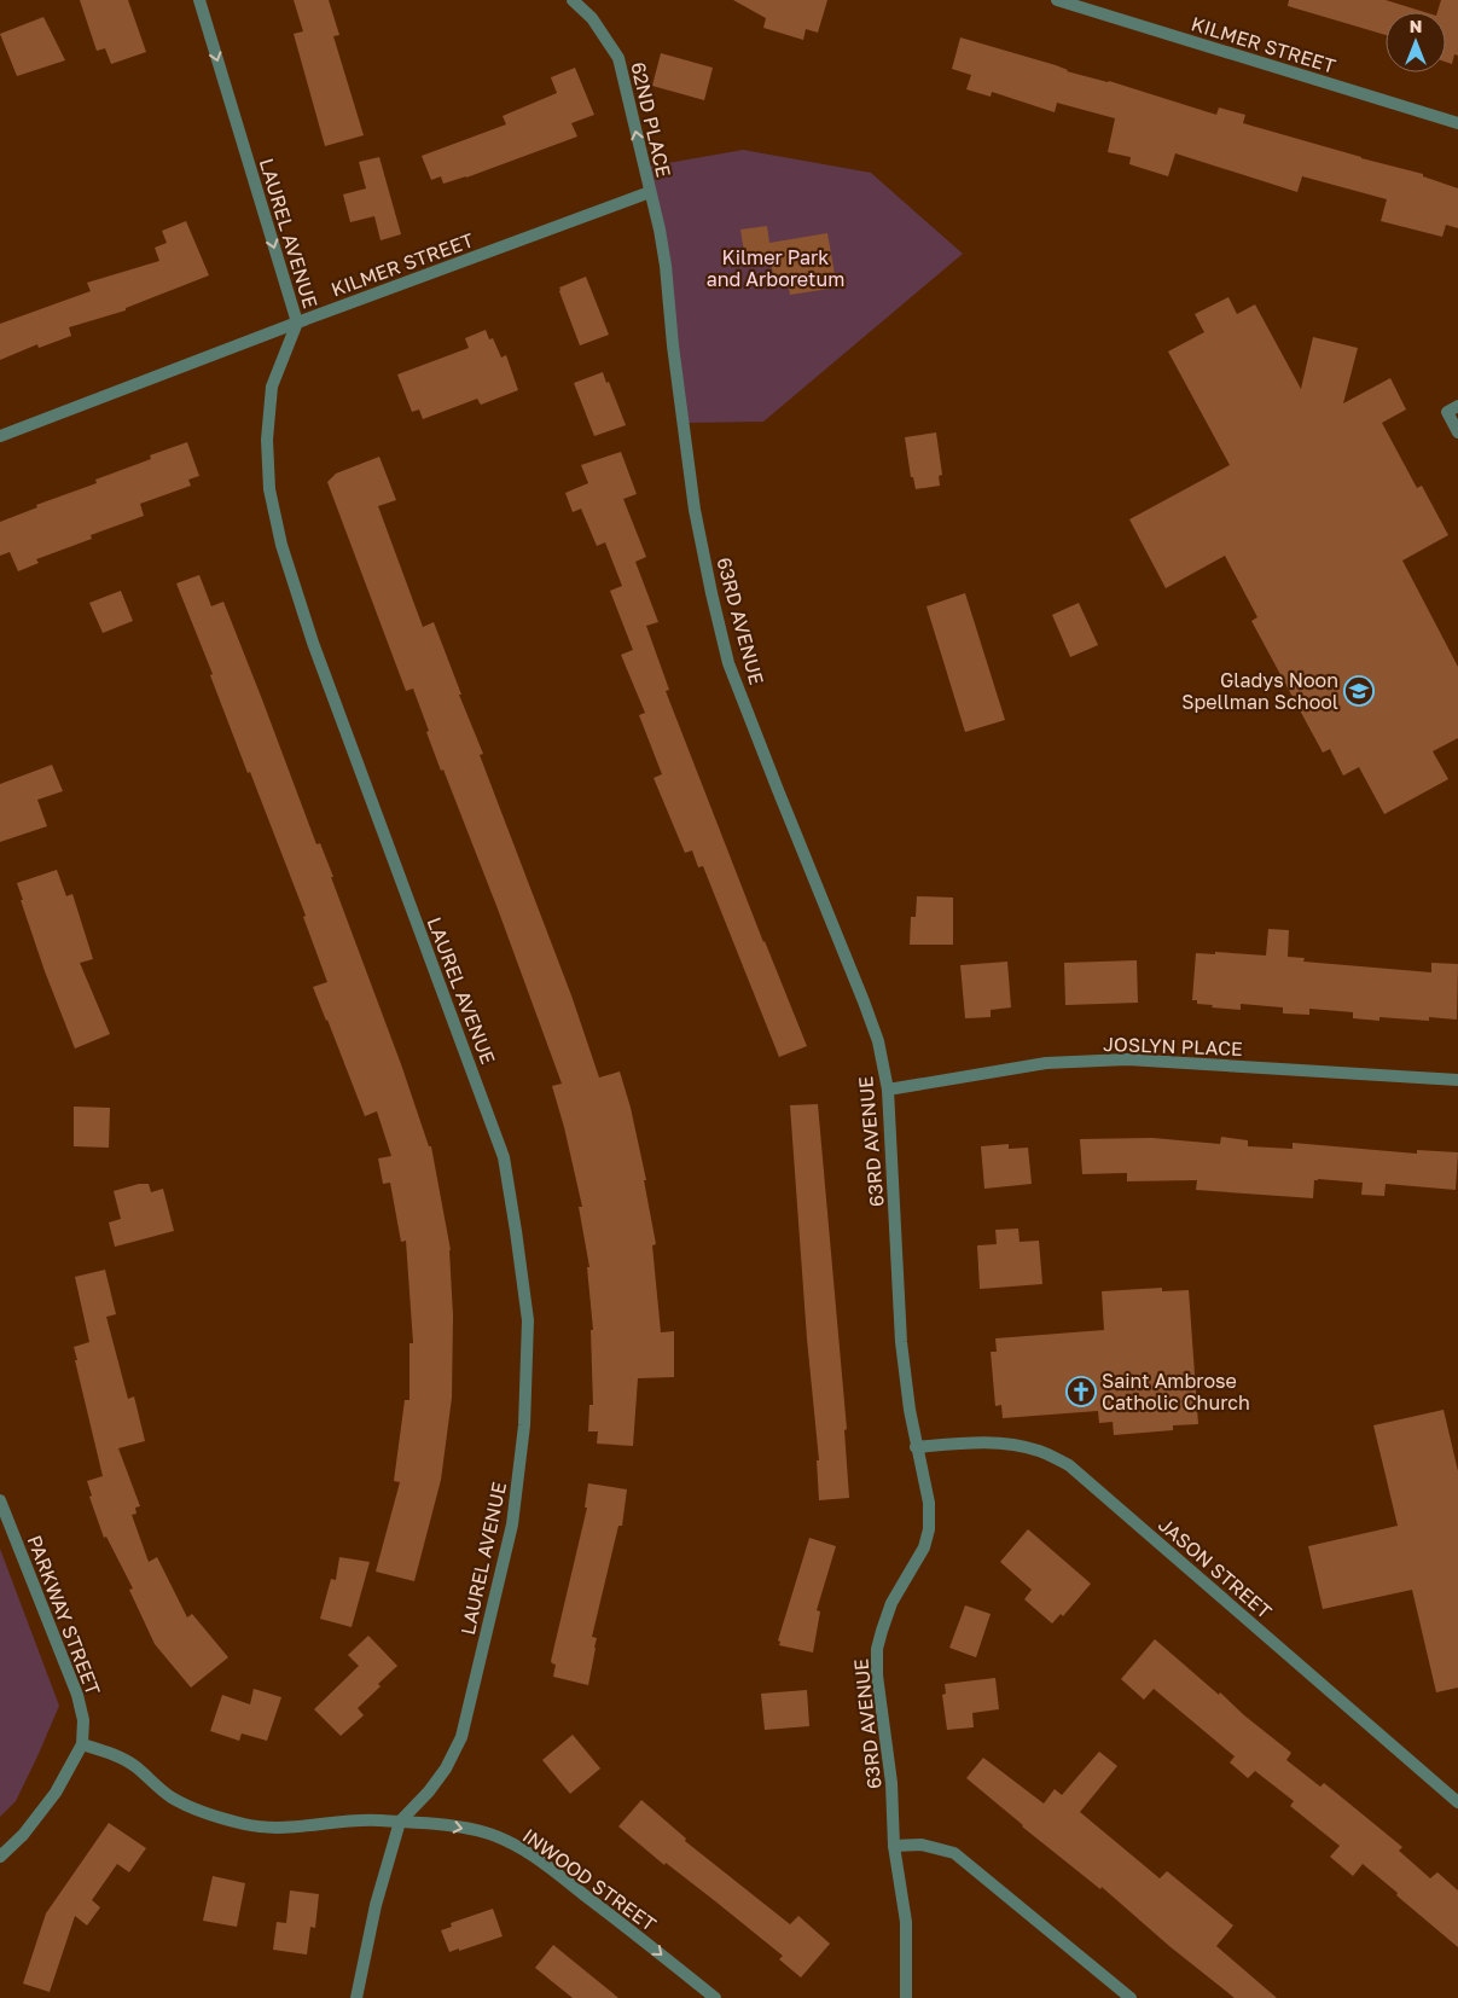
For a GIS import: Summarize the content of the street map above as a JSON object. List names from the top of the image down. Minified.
{"streets":{"street":["KILMER STREET","62ND PLACE","LAUREL AVENUE","63RD AVENUE","JOSLYN PLACE","JASON STREET","PARKWAY STREET","INWOOD STREET"]},"crossings":[["KILMER STREET","62ND PLACE"],["KILMER STREET","LAUREL AVENUE"],["KILMER STREET","63RD AVENUE"],["62ND PLACE","63RD AVENUE"],["LAUREL AVENUE","INWOOD STREET"],["63RD AVENUE","JOSLYN PLACE"],["63RD AVENUE","JASON STREET"],["PARKWAY STREET","INWOOD STREET"]],"one_way":["62ND PLACE","INWOOD STREET"],"parks":["Kilmer Park and Arboretum"],"places":{"school or university":["Gladys Noon Spellman School"],"church":["Saint Ambrose Catholic Church"]},"north":"top"}
